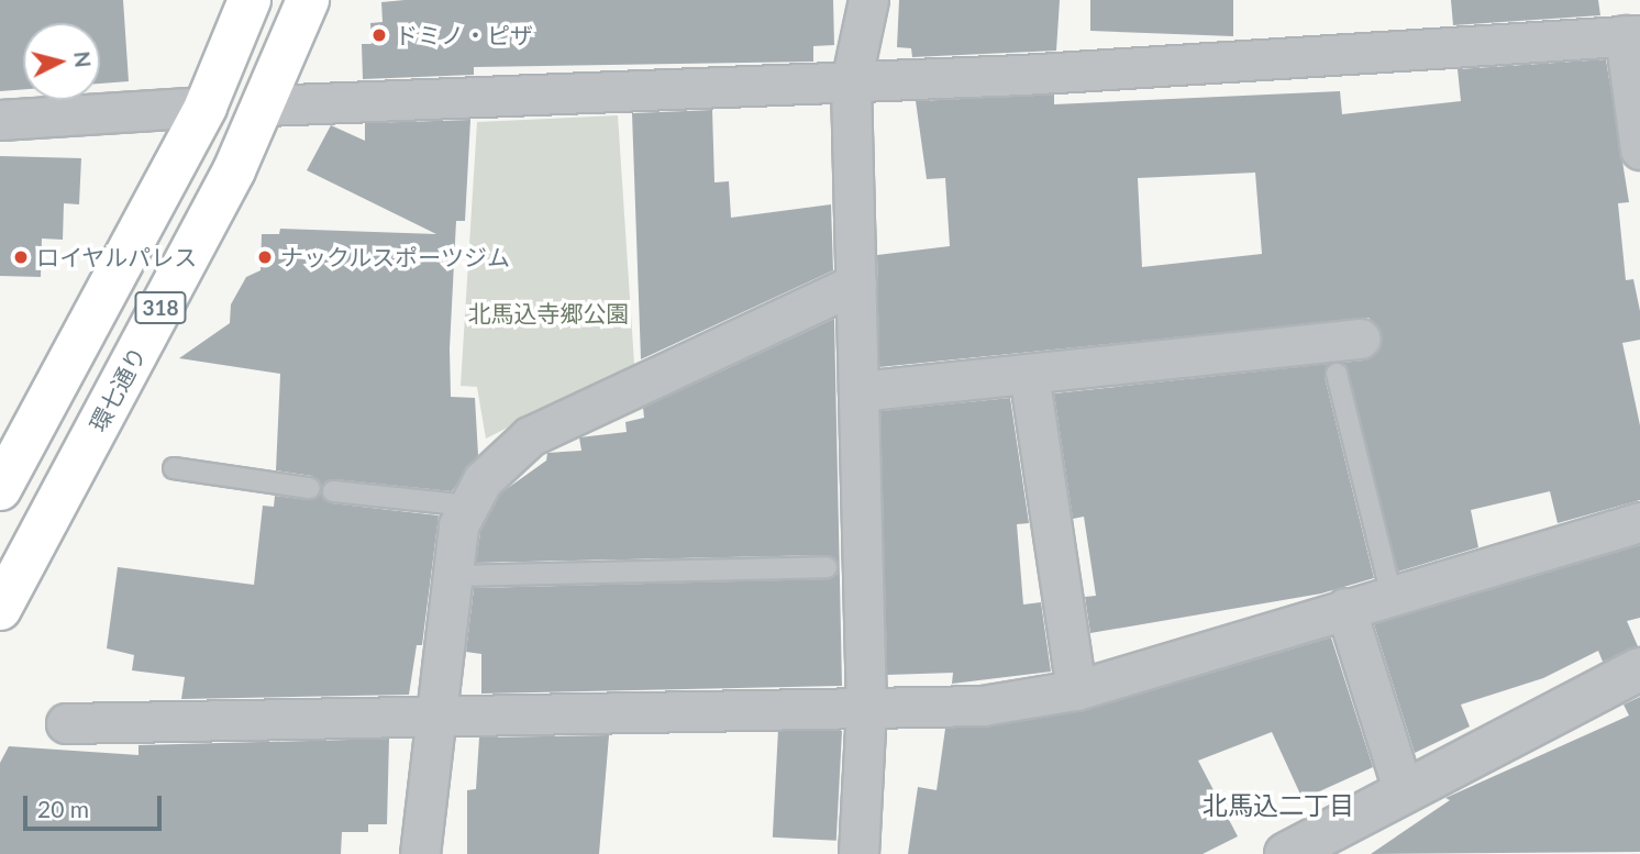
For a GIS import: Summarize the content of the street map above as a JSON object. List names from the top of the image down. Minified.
{"streets":{"main road":["318","環七通り"]},"districts":["北馬込二丁目"],"parks":["北馬込寺郷公園"],"places":["ドミノ・ピザ","ロイヤルパレス","ナックルスポーツジム"],"scale_bar":"20 m","north":"right"}
